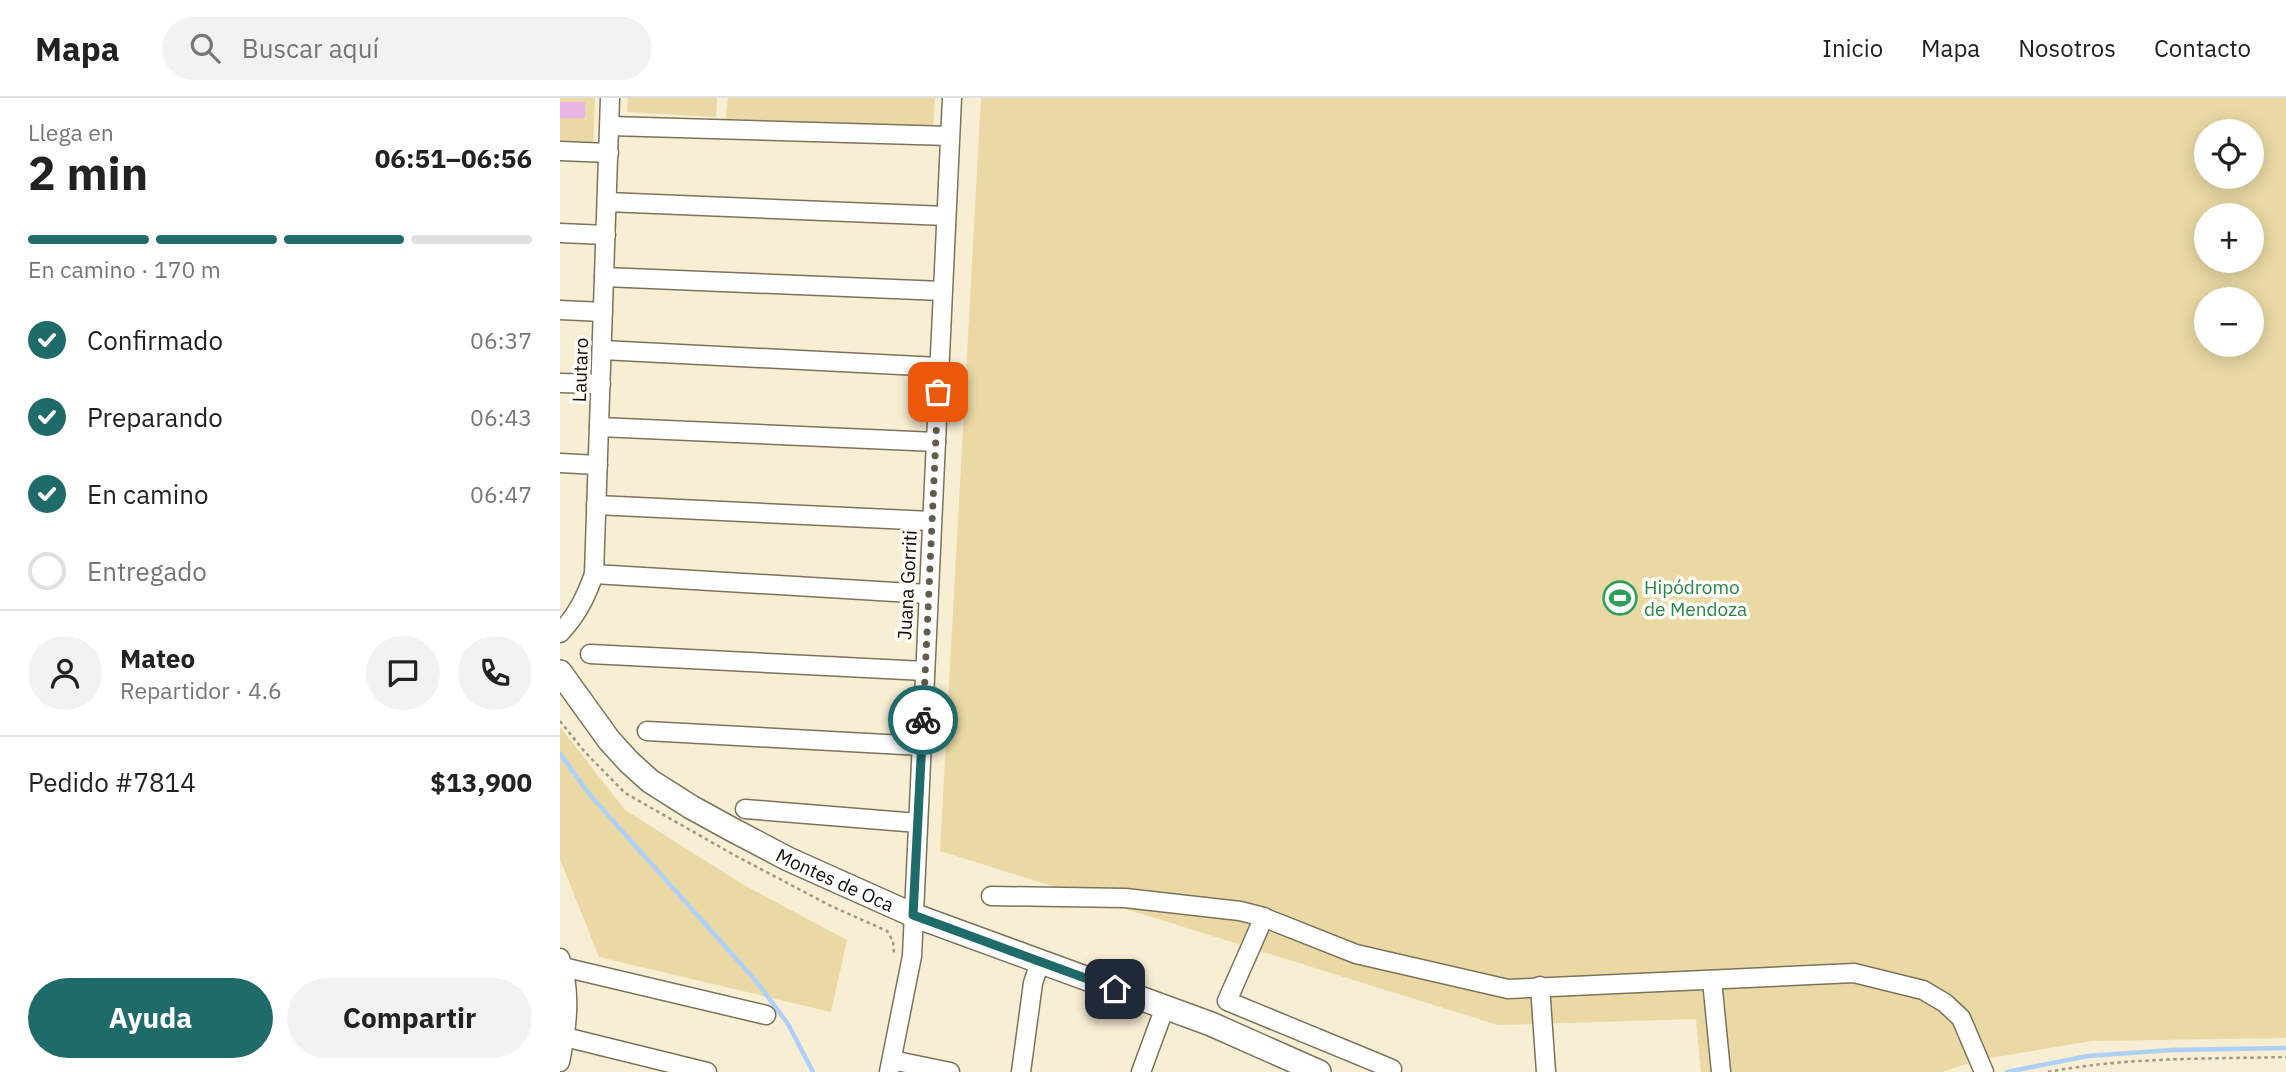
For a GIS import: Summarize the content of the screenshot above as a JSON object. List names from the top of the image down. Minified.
{"streets":{"main road":["Montes de Oca"],"street":["Lautaro","Juana Gorriti"]},"crossings":[["Juana Gorriti","Montes de Oca"]],"places":{"sports":["Hipódromo de Mendoza"]},"page":{"header":"Mapa","search":"Buscar aquí","nav":["Inicio","Mapa","Nosotros","Contacto"],"heading":["2 min","Llega en","06:51–06:56"],"panel":["Mateo","Repartidor · 4.6","Pedido #7814","$13,900"],"map_buttons":["+","−"],"bar":"En camino · 170 m","list":[["Confirmado","06:37"],["Preparando","06:43"],["En camino","06:47"],"Entregado"],"buttons":["Ayuda","Compartir"]}}
